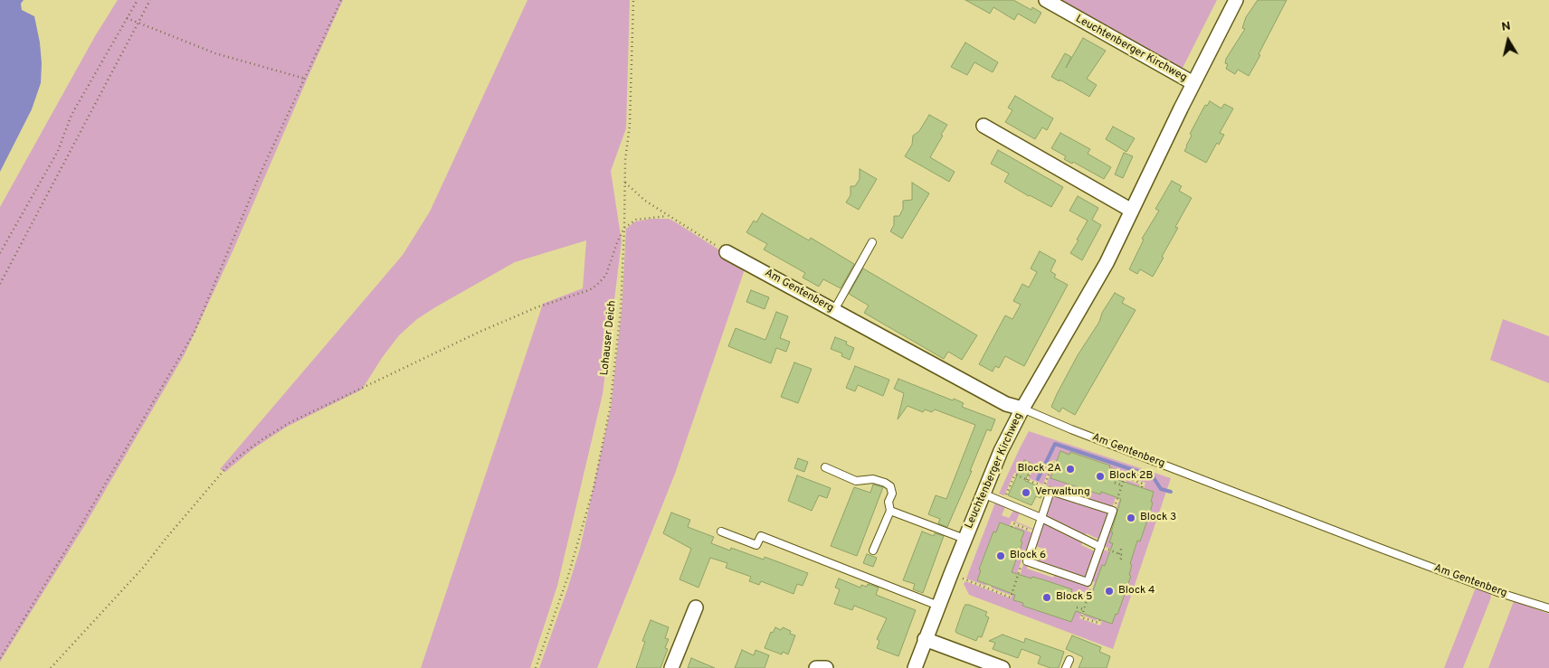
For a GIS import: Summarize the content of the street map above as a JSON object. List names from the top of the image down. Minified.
{"streets":{"street":["Leuchtenberger Kirchweg","Am Gentenberg"],"path":["Lohauser Deich"]},"crossings":[["Leuchtenberger Kirchweg","Am Gentenberg"]],"places":["Block 2A","Block 2B","Verwaltung","Block 3","Block 6","Block 4","Block 5"],"north":"top"}
